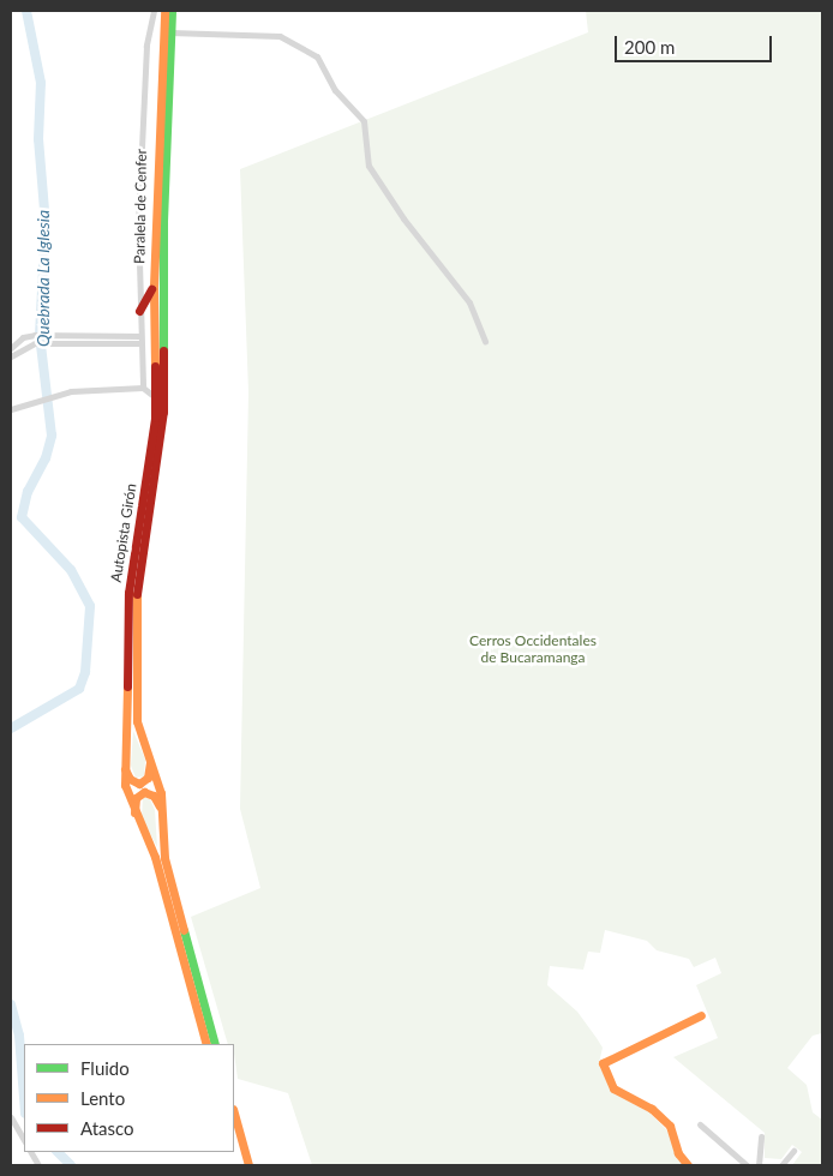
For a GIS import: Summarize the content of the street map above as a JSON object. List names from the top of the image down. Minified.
{"streets":{"main road":["Autopista Girón"],"street":["Paralela de Cenfer"]},"water":["Quebrada La Iglesia"],"parks":["Cerros Occidentales de Bucaramanga"],"legend":["Fluido","Lento","Atasco"],"scale_bar":"200 m"}
